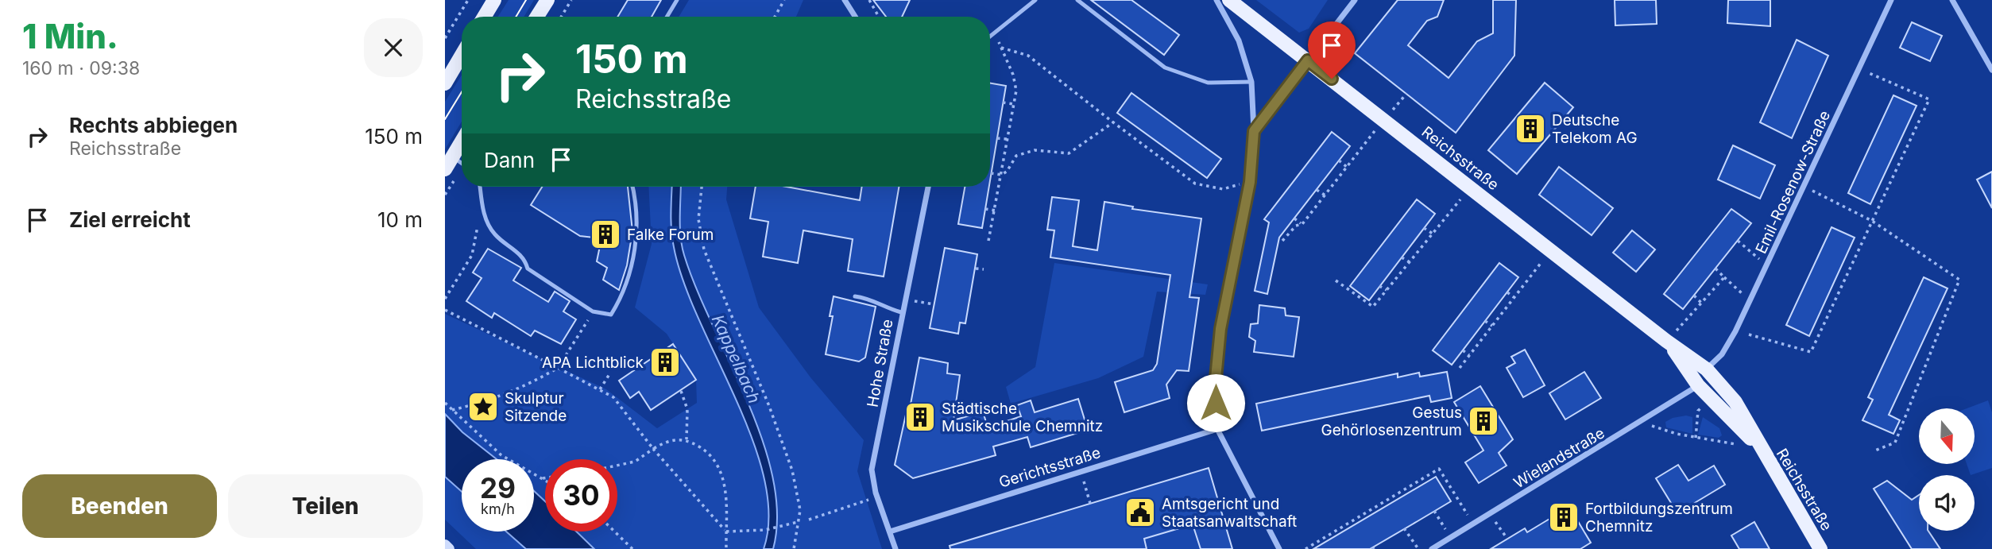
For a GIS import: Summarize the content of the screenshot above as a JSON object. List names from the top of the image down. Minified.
{"streets":{"main road":["Reichsstraße"],"street":["Emil-Rosenow-Straße","Hohe Straße","Wielandstraße","Gerichtsstraße"]},"crossings":[["Reichsstraße","Emil-Rosenow-Straße"],["Reichsstraße","Wielandstraße"],["Hohe Straße","Gerichtsstraße"]],"water":["Kappelbach"],"places":{"building":["Deutsche Telekom AG","Falke Forum","APA Lichtblick","Städtische Musikschule Chemnitz","Gestus Gehörlosenzentrum","Fortbildungszentrum Chemnitz"],"place":["Skulptur Sitzende"],"public building":["Amtsgericht und Staatsanwaltschaft"]},"north":"bottom","page":{"heading":["1 Min.","160 m · 09:38"],"turn":["150 m","Reichsstraße"],"list":[{"name":"Rechts abbiegen","note":"Reichsstraße","value":"150 m"},{"name":"Ziel erreicht","value":"10 m"}],"then":"Dann","speed":"29 km/h","limit":"30","buttons":["Beenden","Teilen"]}}
